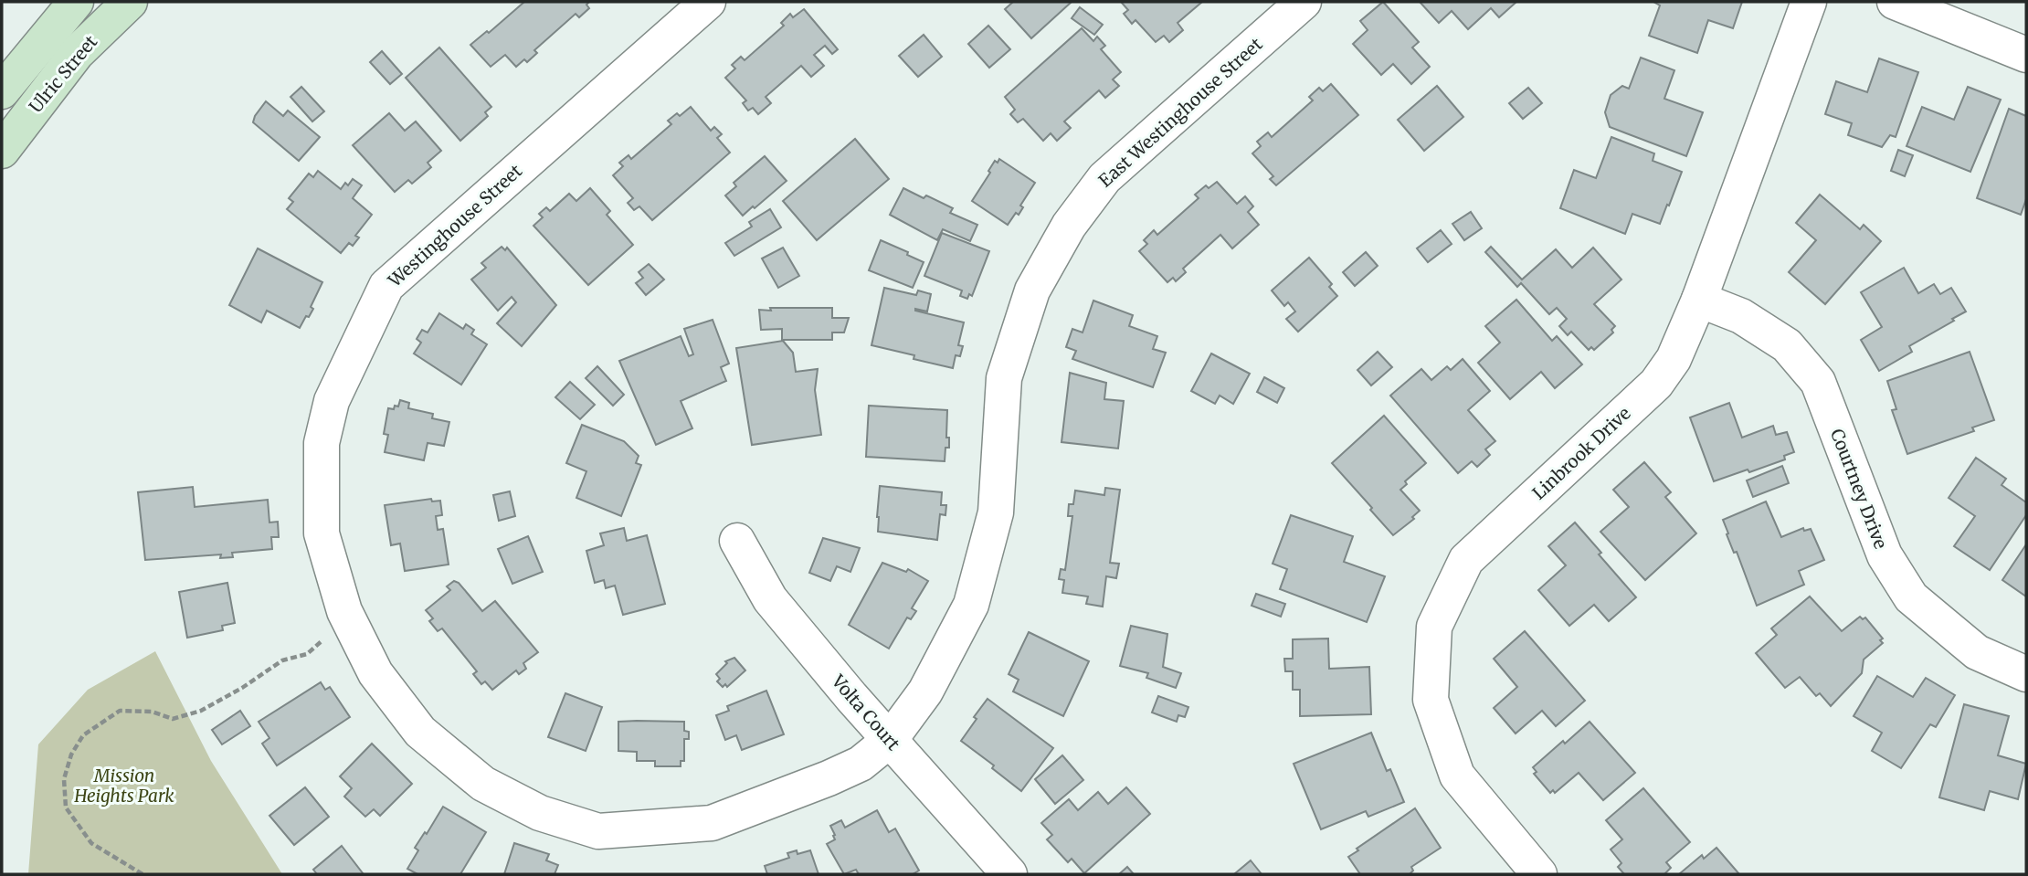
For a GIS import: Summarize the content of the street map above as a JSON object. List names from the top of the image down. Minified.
{"streets":{"main road":["Ulric Street"],"street":["East Westinghouse Street","Westinghouse Street","Linbrook Drive","Courtney Drive","Volta Court"]},"crossings":[["East Westinghouse Street","Westinghouse Street"],["East Westinghouse Street","Volta Court"],["Linbrook Drive","Courtney Drive"]],"parks":["Mission Heights Park"]}
